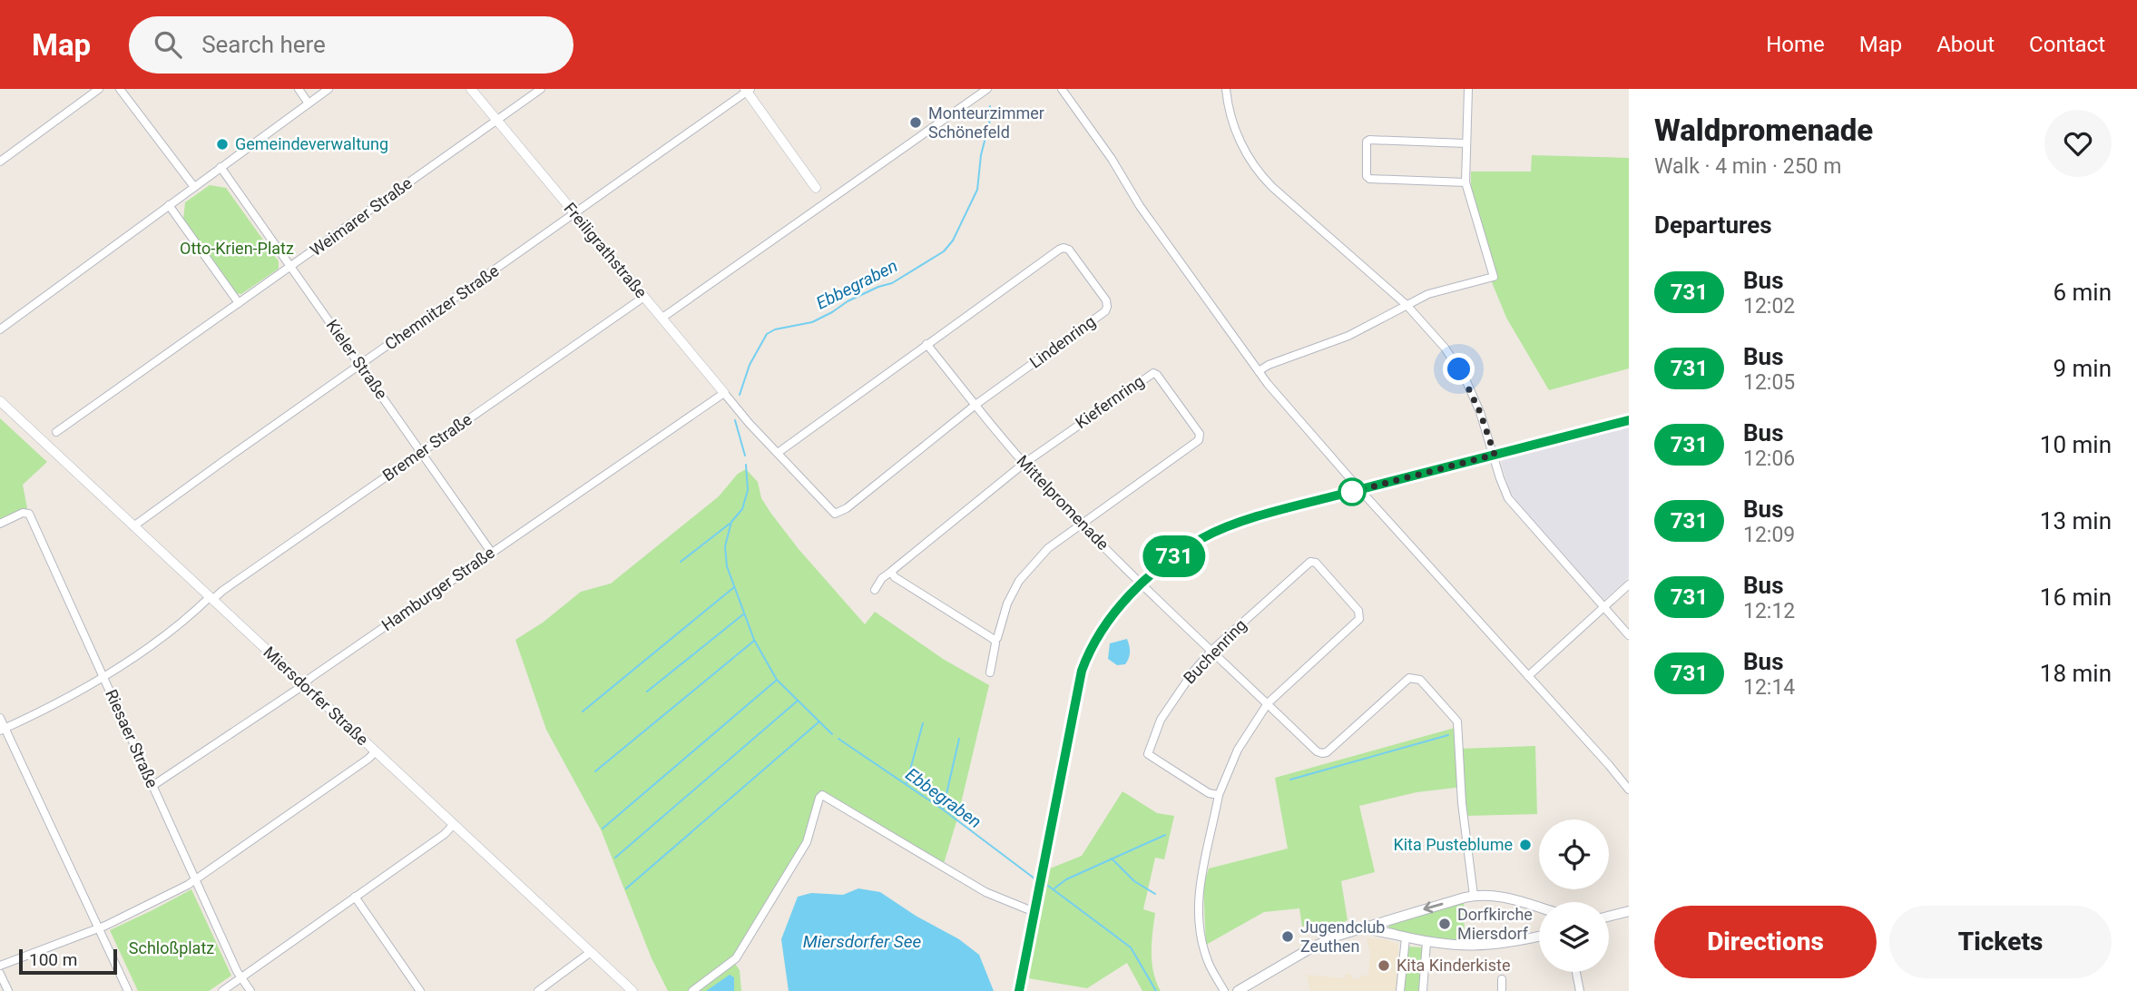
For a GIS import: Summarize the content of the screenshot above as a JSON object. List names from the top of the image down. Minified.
{"streets":{"street":["Weimarer Straße","Freiligrathstraße","Chemnitzer Straße","Lindenring","Kieler Straße","Kiefernring","Bremer Straße","Mittelpromenade","Hamburger Straße","Buchenring","Miersdorfer Straße","Riesaer Straße"]},"crossings":[["Weimarer Straße","Freiligrathstraße"],["Weimarer Straße","Kieler Straße"],["Freiligrathstraße","Chemnitzer Straße"],["Freiligrathstraße","Lindenring"],["Freiligrathstraße","Bremer Straße"],["Freiligrathstraße","Hamburger Straße"],["Chemnitzer Straße","Kieler Straße"],["Chemnitzer Straße","Miersdorfer Straße"],["Lindenring","Mittelpromenade"],["Kieler Straße","Bremer Straße"],["Kieler Straße","Hamburger Straße"],["Kiefernring","Mittelpromenade"],["Bremer Straße","Miersdorfer Straße"],["Bremer Straße","Riesaer Straße"],["Mittelpromenade","Buchenring"],["Hamburger Straße","Miersdorfer Straße"],["Hamburger Straße","Riesaer Straße"]],"water":["Ebbegraben","Miersdorfer See"],"parks":["Otto-Krien-Platz","Schloßplatz"],"places":["Monteurzimmer Schönefeld","Gemeindeverwaltung","Kita Pusteblume","Dorfkirche Miersdorf","Jugendclub Zeuthen","Kita Kinderkiste"],"lines":["bus line 731"],"scale_bar":"100 m","page":{"header":"Map","search":"Search here","nav":["Home","Map","About","Contact"],"on_map":"731","heading":[["Waldpromenade","Walk · 4 min · 250 m"],"Departures"],"list":[{"mark":"731","name":"Bus","note":"12:02","value":"6 min"},{"mark":"731","name":"Bus","note":"12:05","value":"9 min"},{"mark":"731","name":"Bus","note":"12:06","value":"10 min"},{"mark":"731","name":"Bus","note":"12:09","value":"13 min"},{"mark":"731","name":"Bus","note":"12:12","value":"16 min"},{"mark":"731","name":"Bus","note":"12:14","value":"18 min"}],"buttons":["Directions","Tickets"],"scale":"100 m"}}
